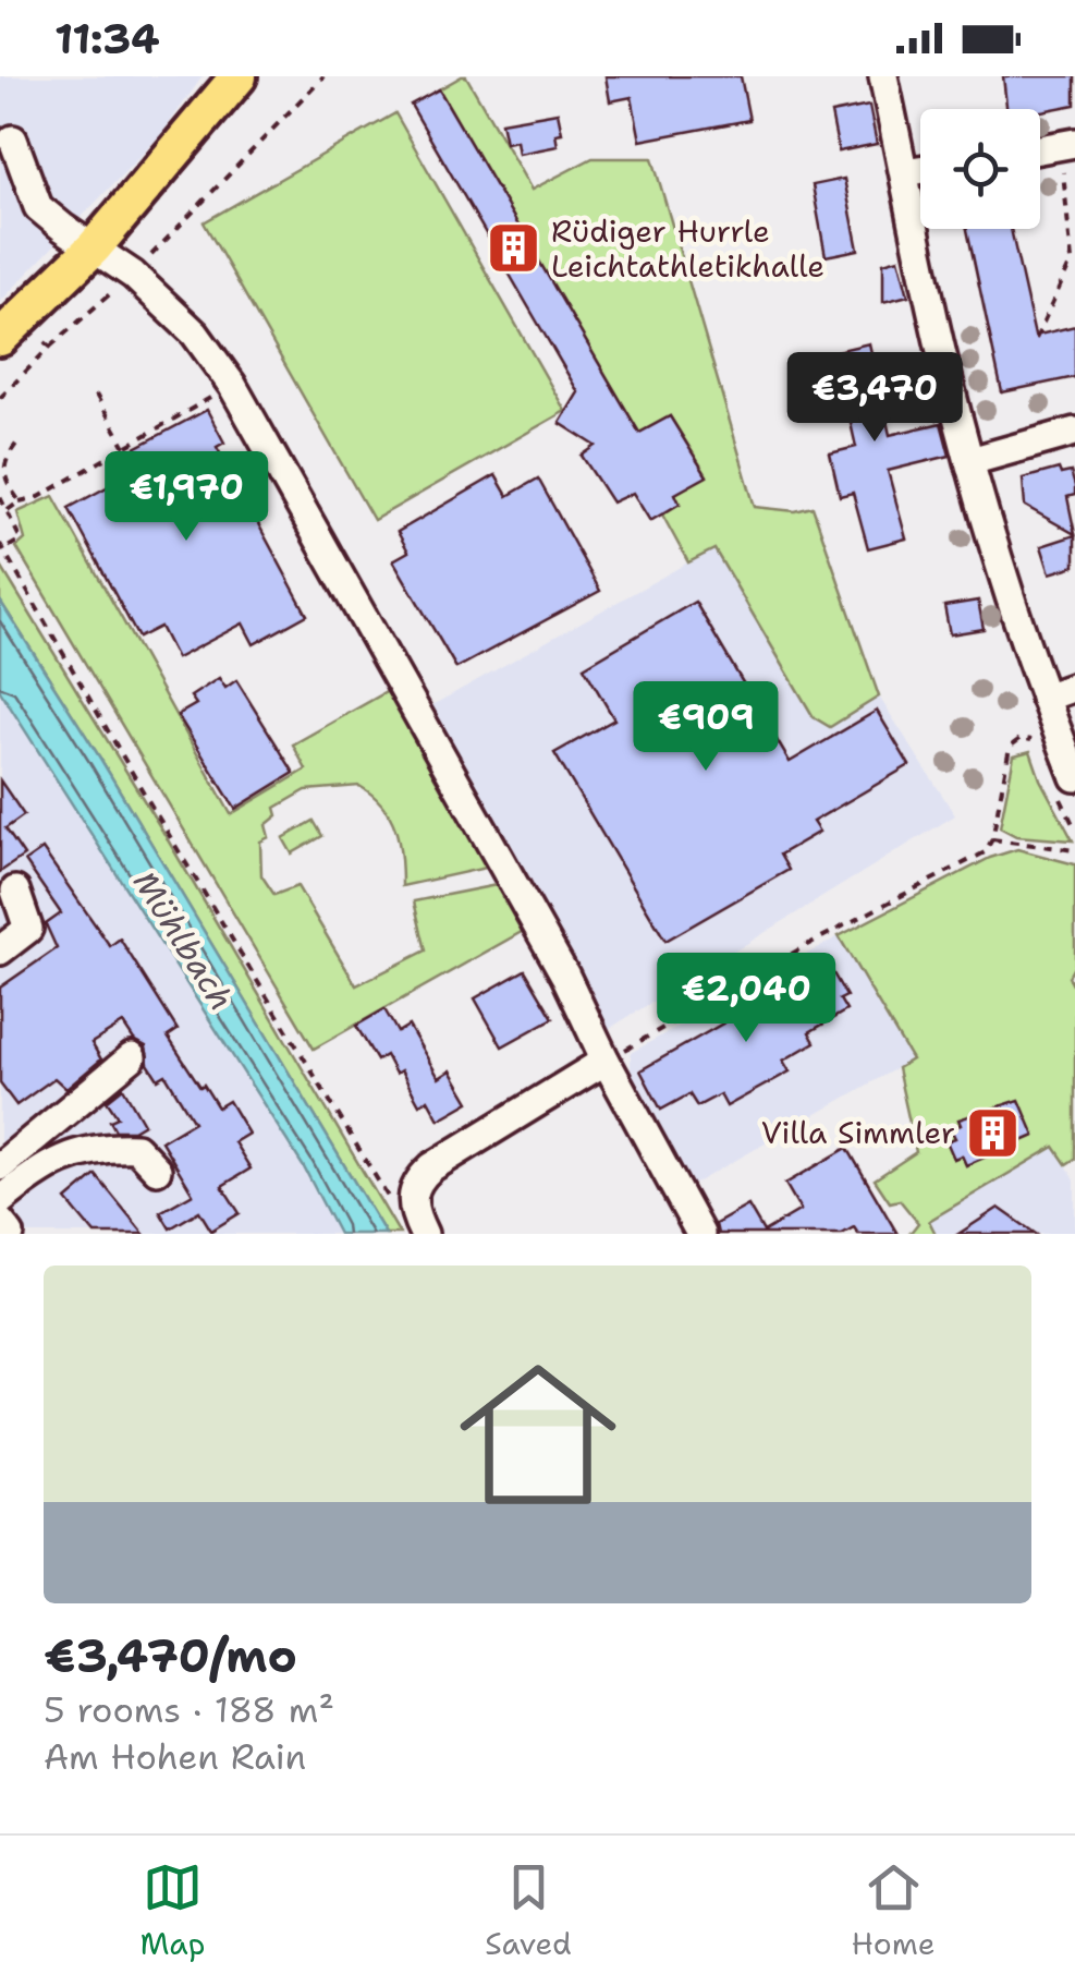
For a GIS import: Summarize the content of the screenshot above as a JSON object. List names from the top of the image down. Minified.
{"water":["Mühlbach"],"places":{"building":["Rüdiger Hurrle Leichtathletikhalle","Villa Simmler"]},"page":{"status":"11:34","price":["€3,470","€1,970","€909","€2,040"],"list":[{"name":"€3,470/mo","note":"5 rooms · 188 m² · Am Hohen Rain"}],"tabs":["Map","Saved","Home"]}}
